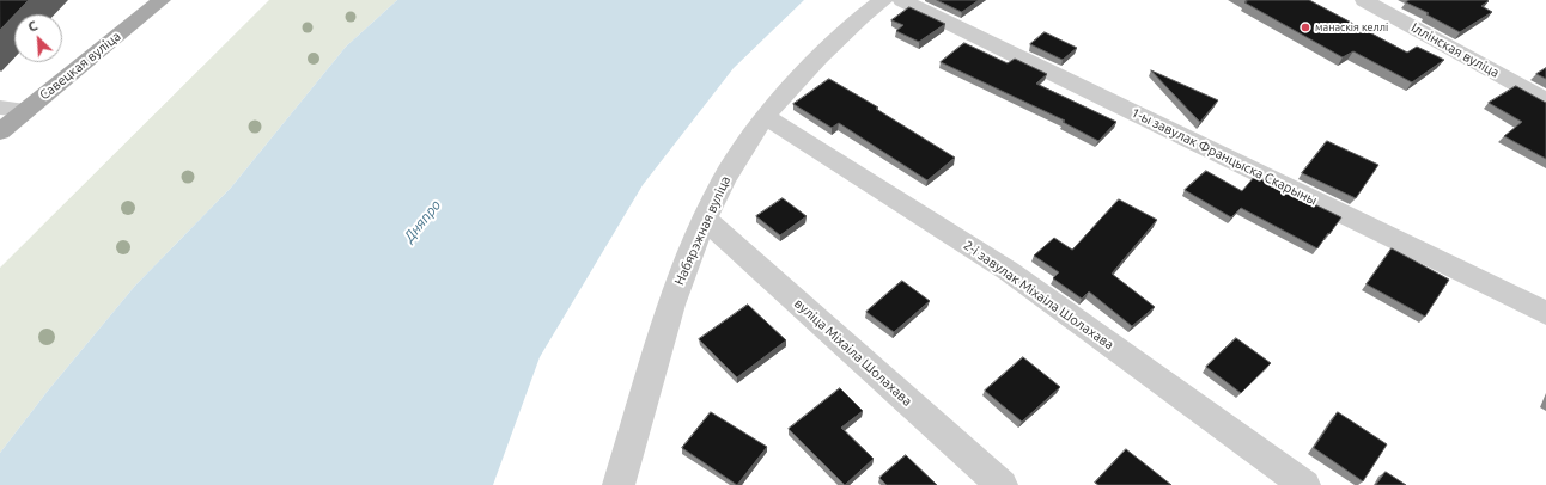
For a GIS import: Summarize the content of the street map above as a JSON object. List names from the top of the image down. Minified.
{"streets":{"main road":["Савецкая вуліца"],"street":["Іллінская вуліца","1-ы завулак Францыска Скарыны","Набярэжная вуліца","2-і завулак Міхаіла Шолахава","вуліца Міхаіла Шолахава"]},"crossings":[["Набярэжная вуліца","2-і завулак Міхаіла Шолахава"],["Набярэжная вуліца","вуліца Міхаіла Шолахава"]],"water":["Дняпро"],"places":["манаскія келлі"],"north":"top left"}
